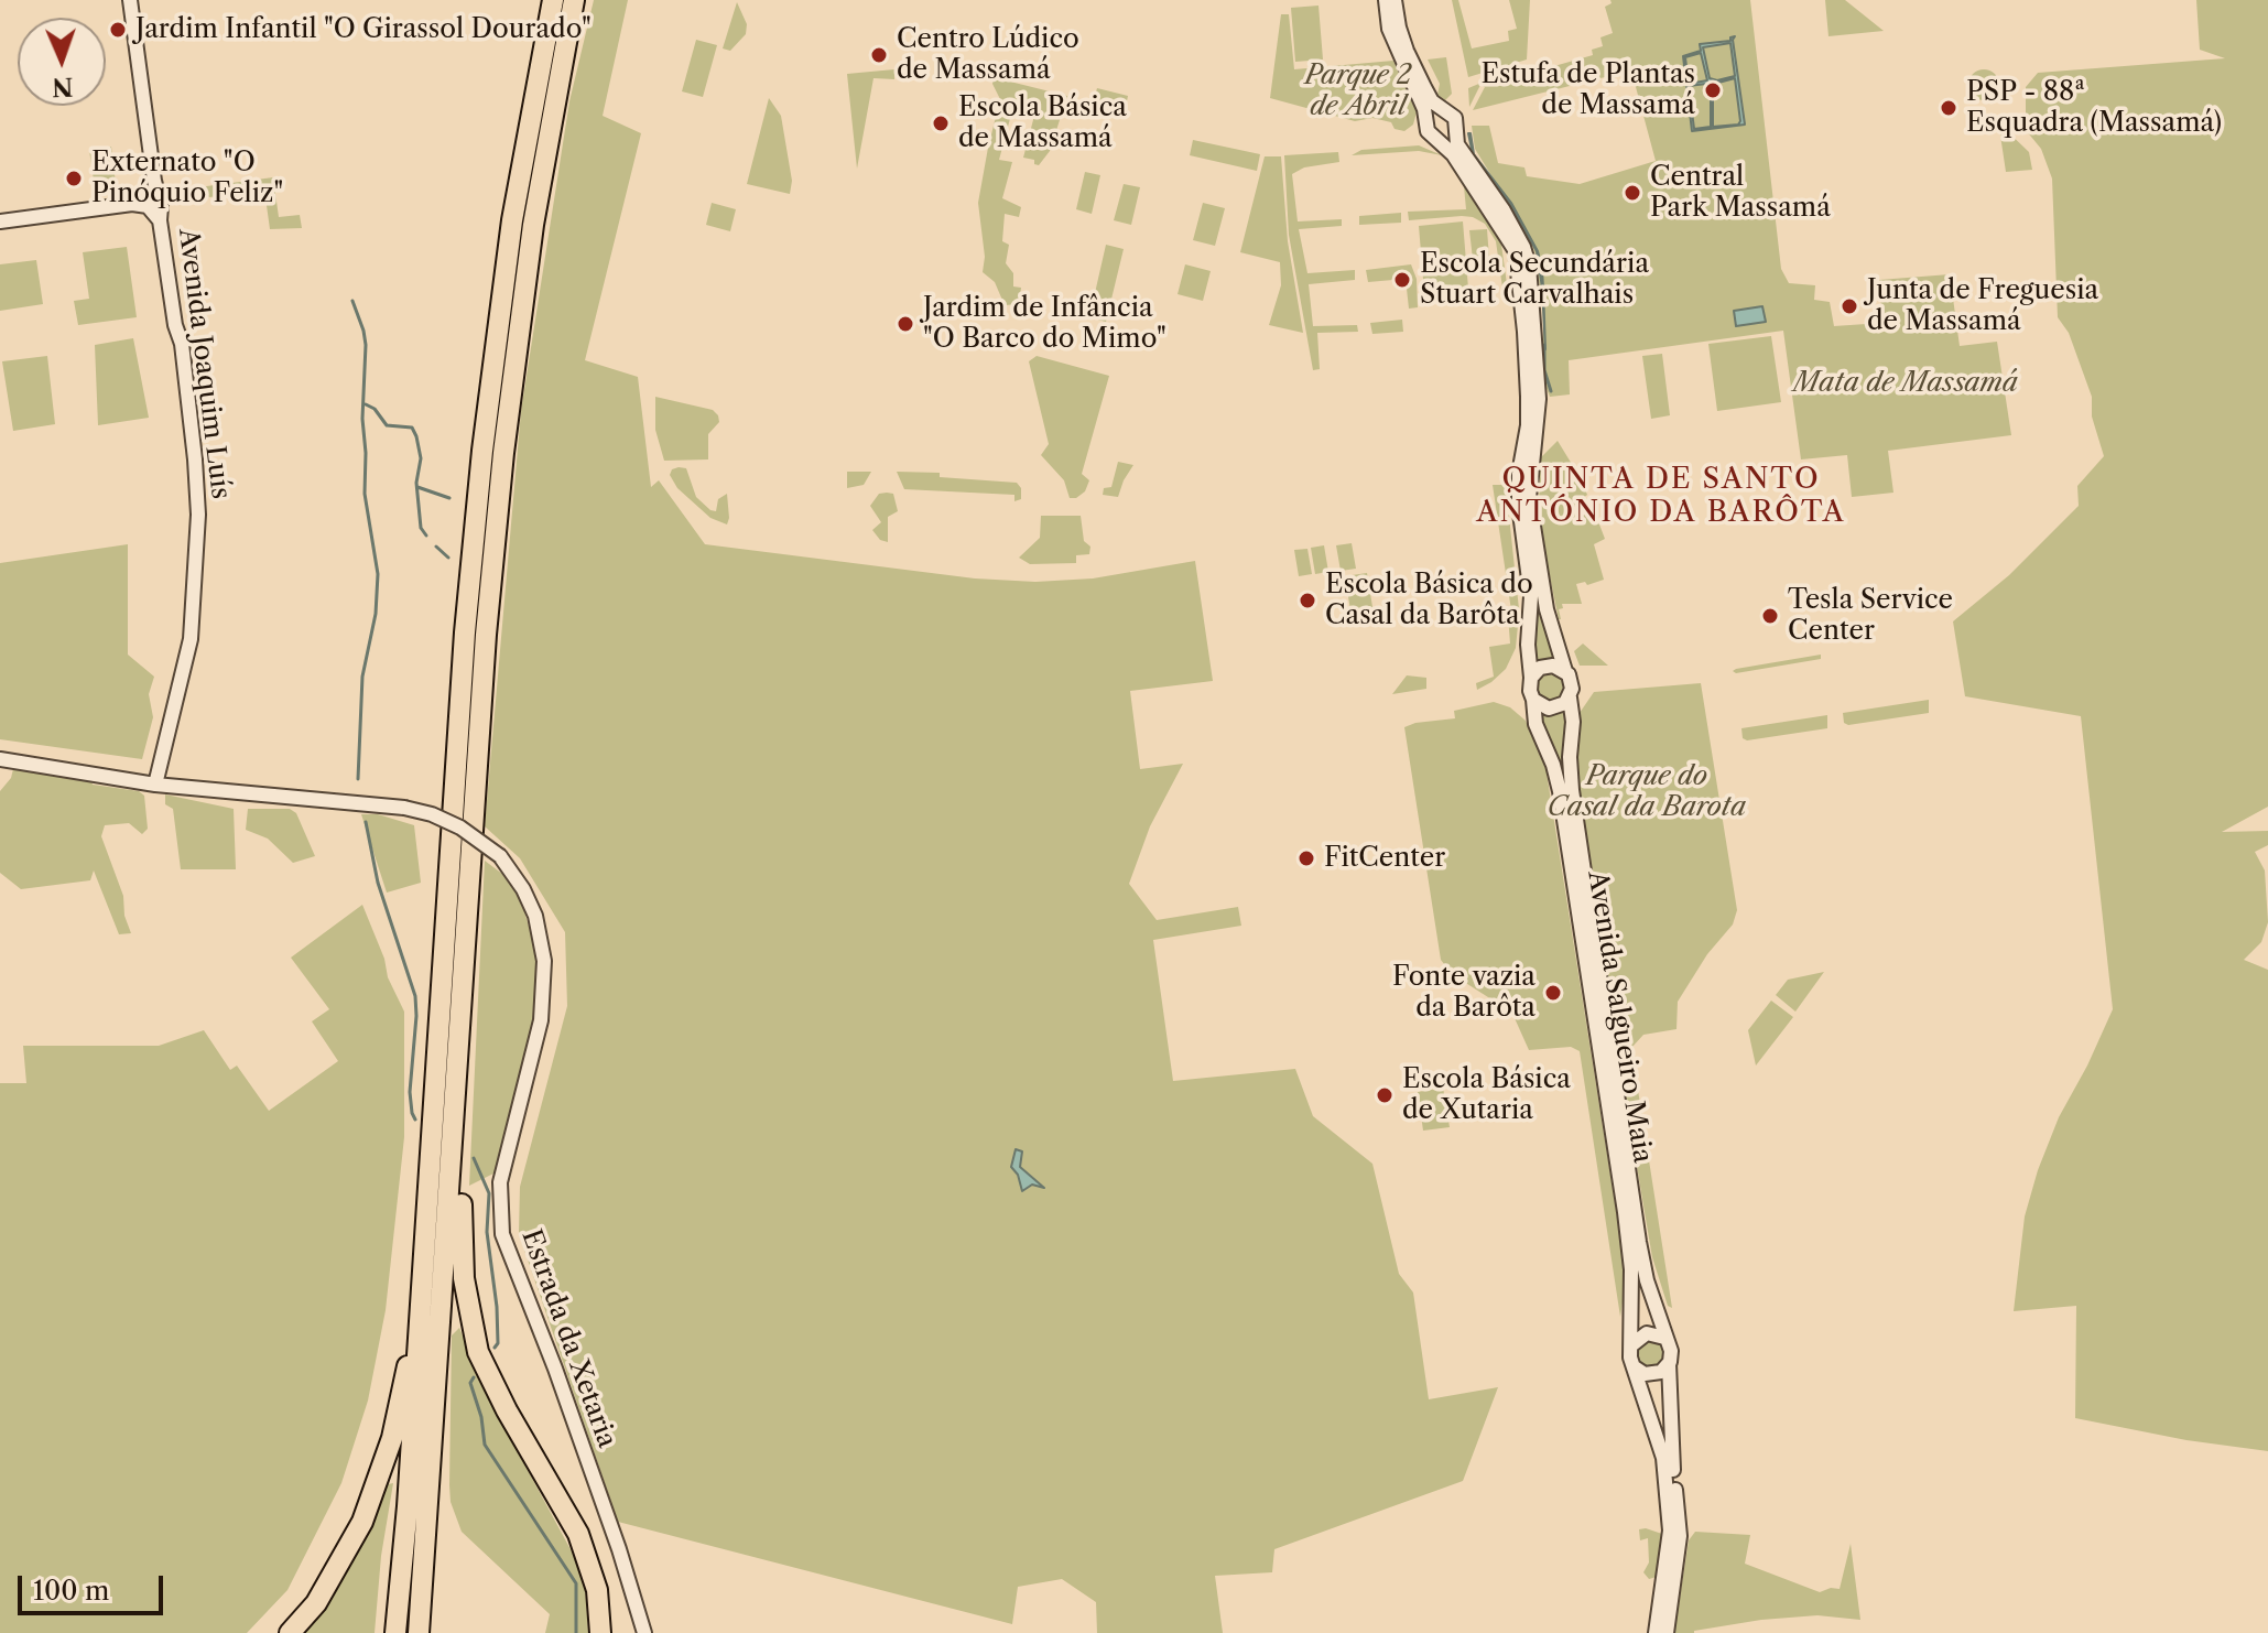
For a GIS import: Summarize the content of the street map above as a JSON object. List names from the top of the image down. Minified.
{"streets":{"street":["Avenida Joaquim Luís","Avenida Salgueiro Maia","Estrada da Xetaria"]},"crossings":[["Avenida Joaquim Luís","Estrada da Xetaria"]],"districts":["QUINTA DE SANTO ANTÓNIO DA BARÔTA"],"parks":["Parque 2 de Abril","Mata de Massamá","Parque do Casal da Barota"],"places":["Jardim Infantil \"O Girassol Dourado\"","Centro Lúdico de Massamá","Estufa de Plantas de Massamá","PSP - 88ª Esquadra (Massamá)","Escola Básica de Massamá","Externato \"O Pinóquio Feliz\"","Central Park Massamá","Escola Secundária Stuart Carvalhais","Junta de Freguesia de Massamá","Jardim de Infância \"O Barco do Mimo\"","Escola Básica do Casal da Barôta","Tesla Service Center","FitCenter","Fonte vazia da Barôta","Escola Básica de Xutaria"],"scale_bar":"100 m","north":"bottom"}
